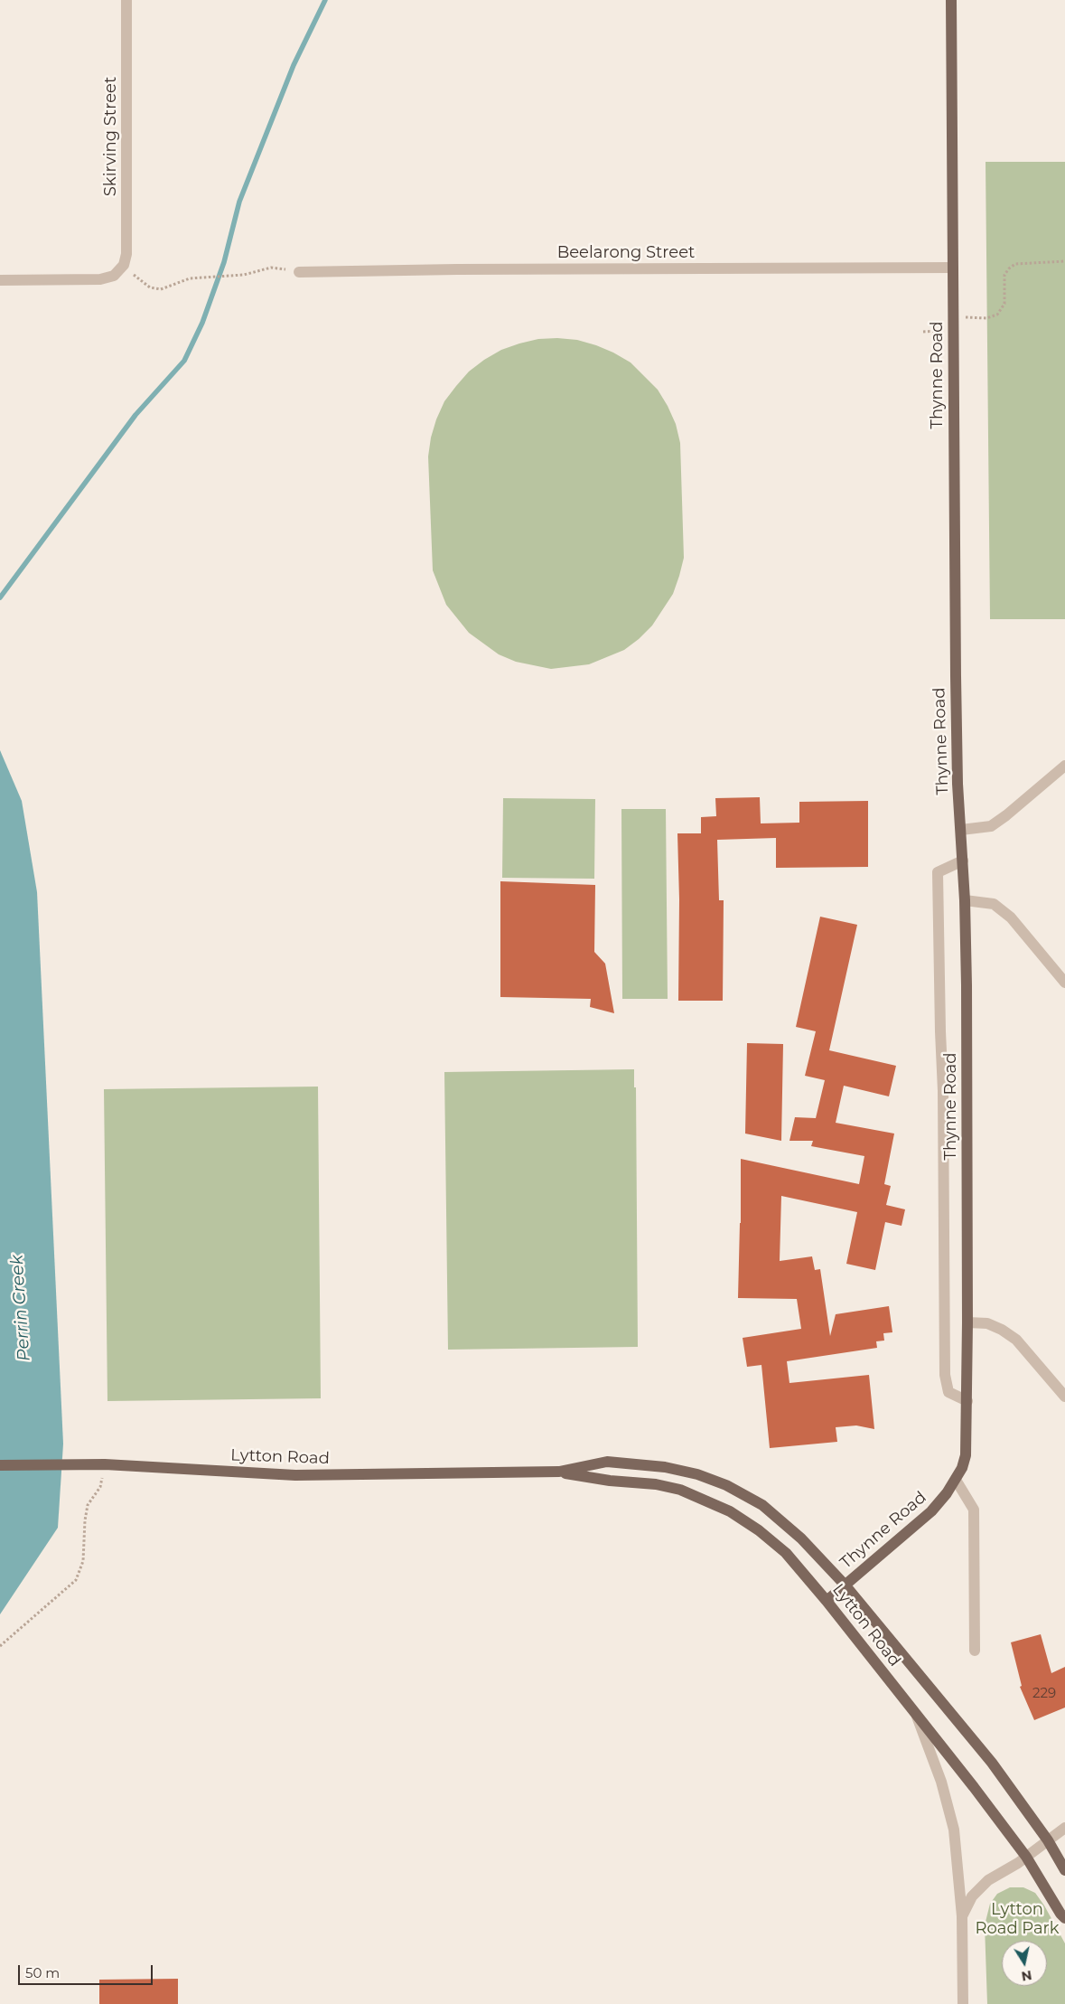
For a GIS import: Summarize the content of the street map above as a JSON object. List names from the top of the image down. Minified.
{"streets":{"main road":["Thynne Road","Lytton Road"],"street":["Skirving Street","Beelarong Street"]},"crossings":[["Beelarong Street","Thynne Road"],["Thynne Road","Lytton Road"]],"water":["Perrin Creek"],"parks":["Lytton Road Park"],"house_numbers":["229"],"scale_bar":"50 m","north":"bottom"}
